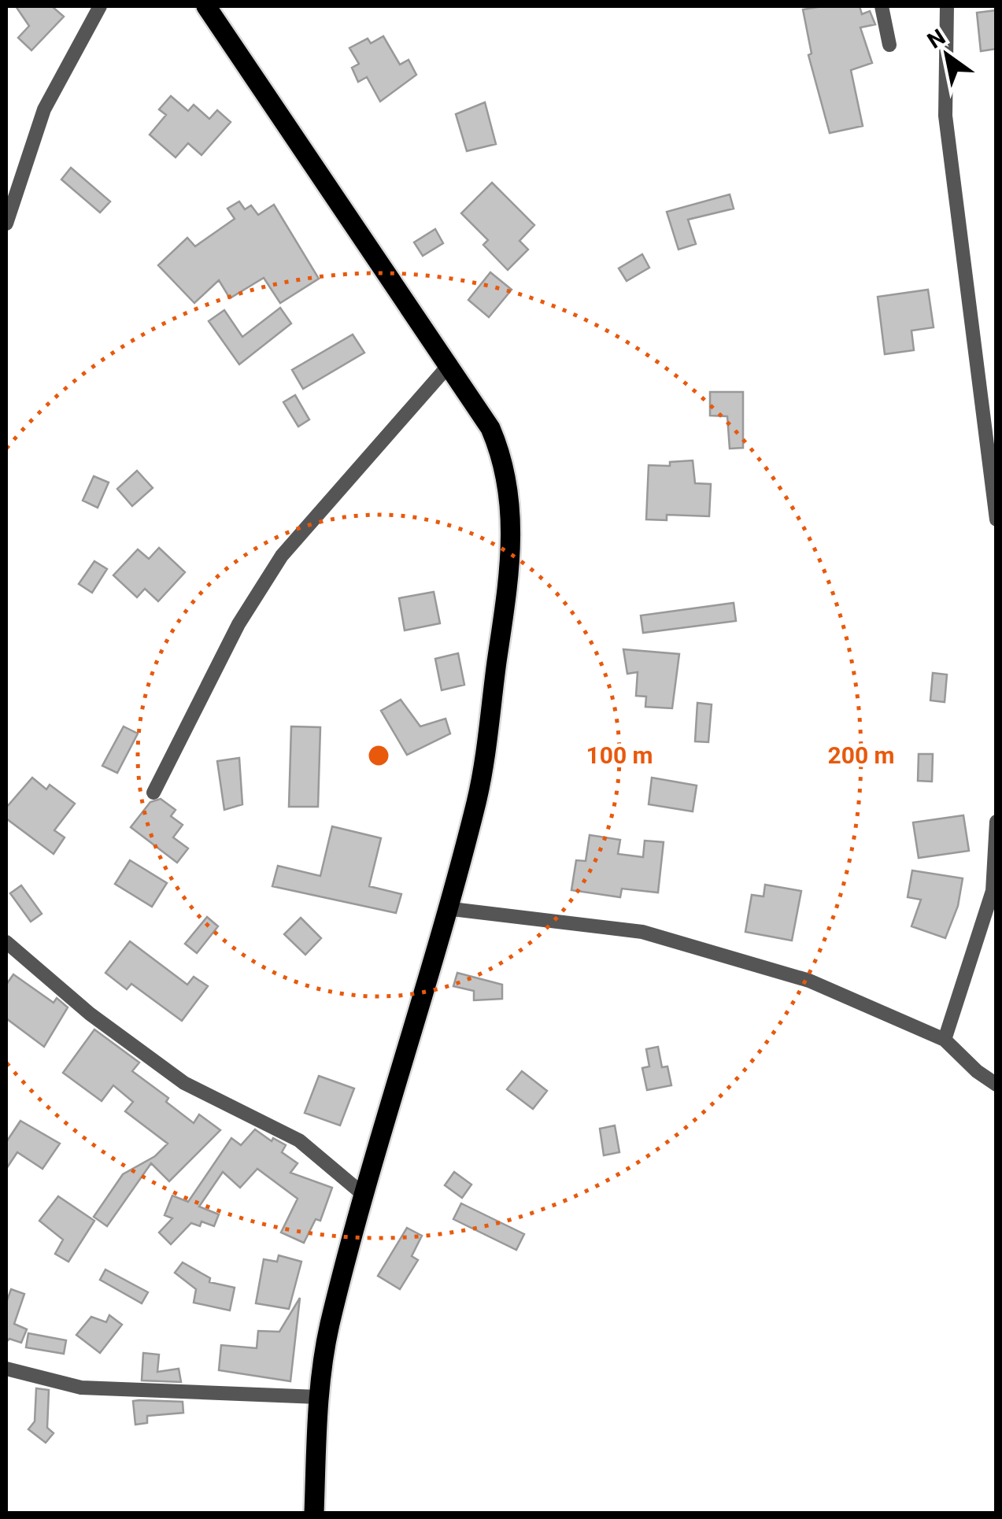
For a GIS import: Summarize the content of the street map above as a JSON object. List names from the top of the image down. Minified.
{"north":"top left","rings":["100 m","200 m"]}
